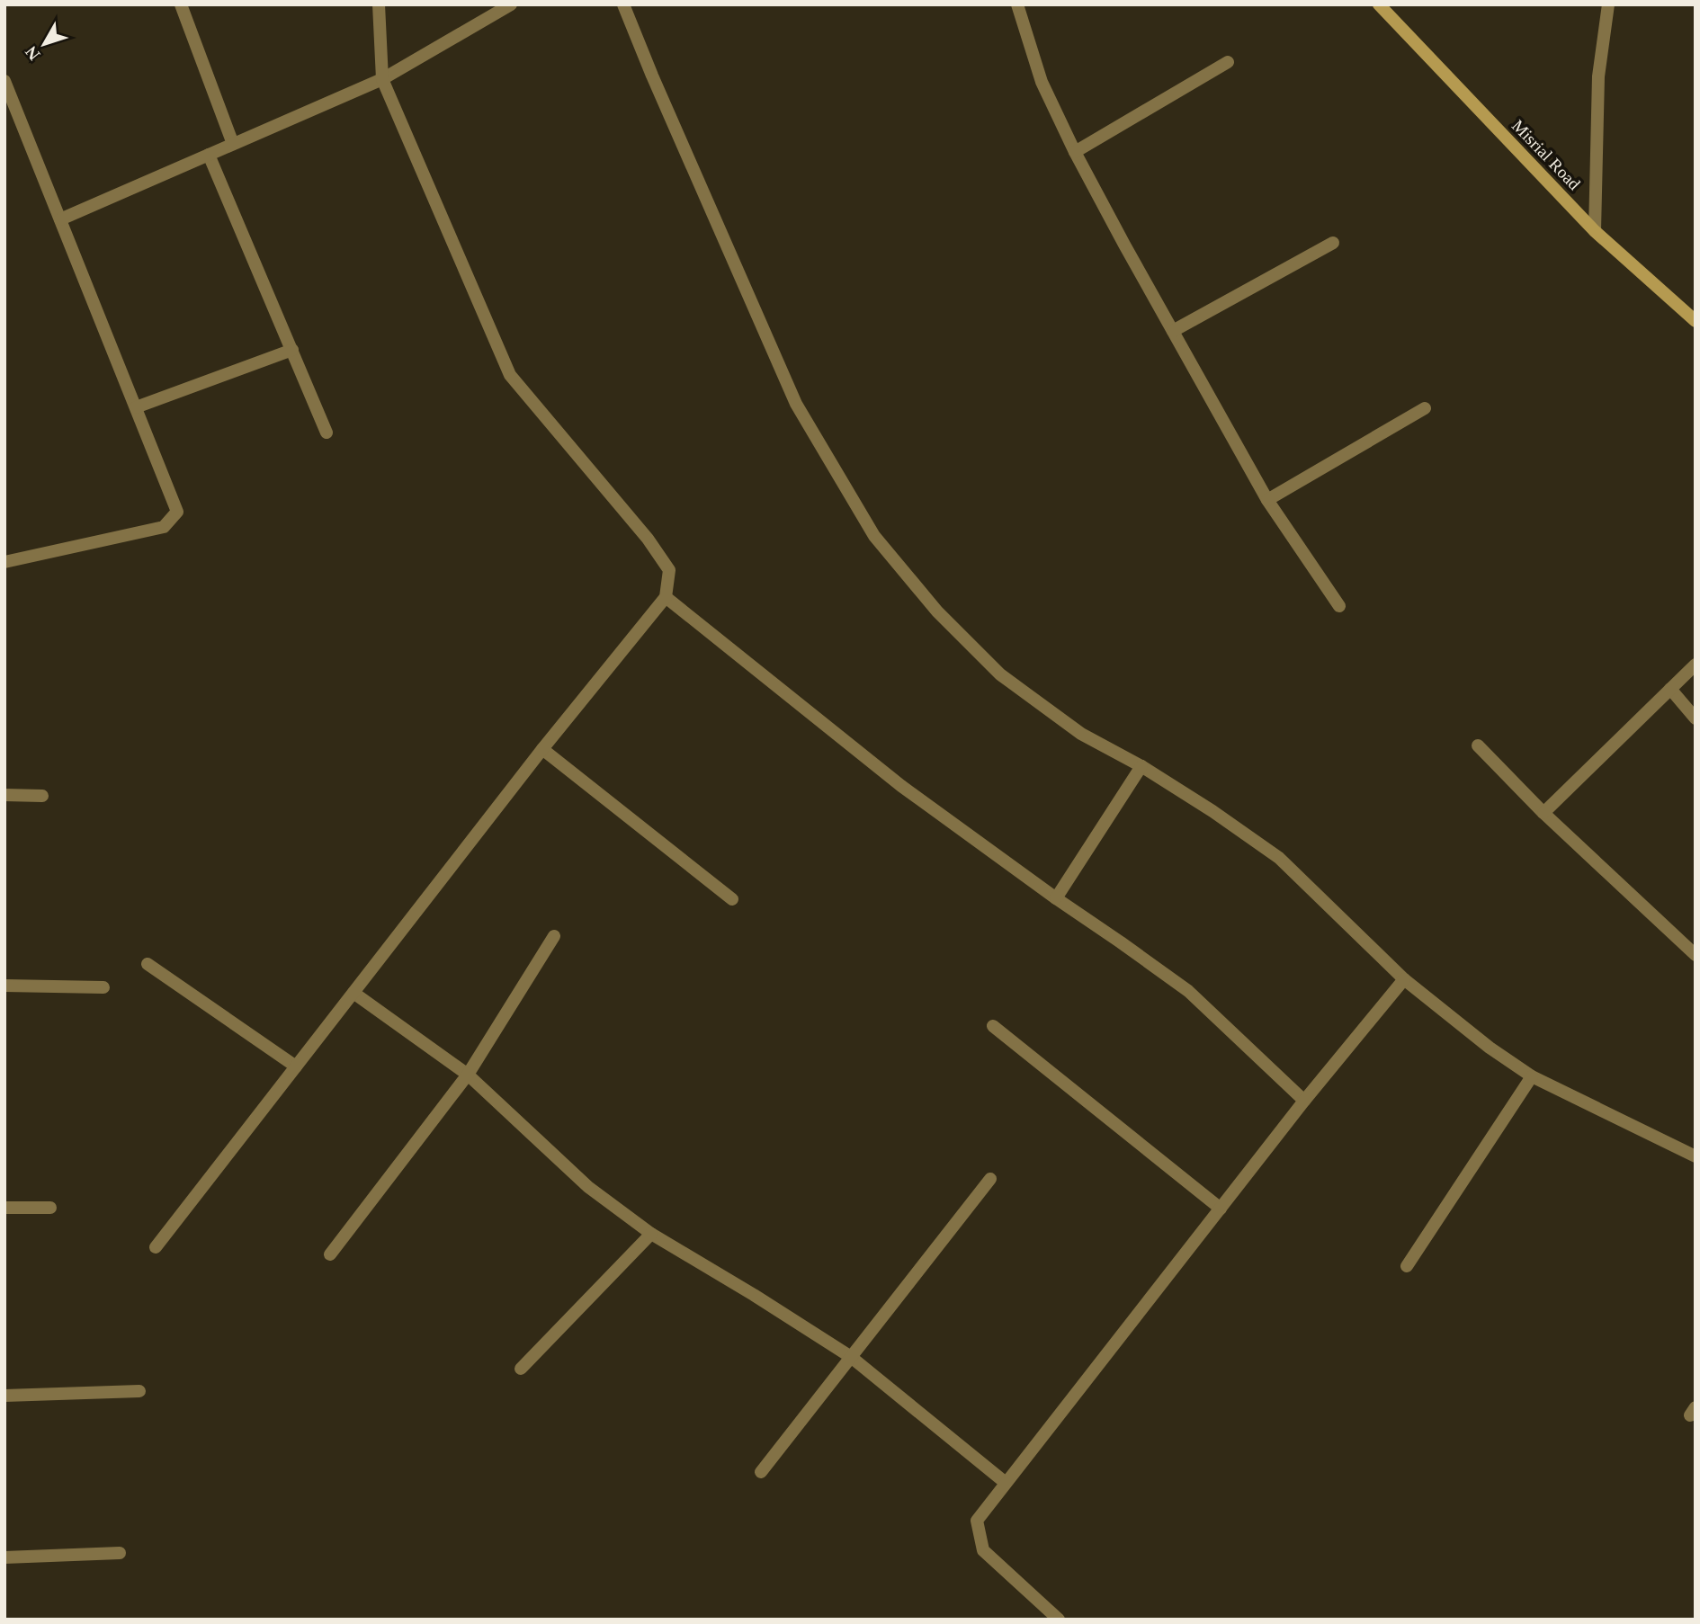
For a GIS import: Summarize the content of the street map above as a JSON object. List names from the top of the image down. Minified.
{"streets":{"main road":["Misrial Road"]},"north":"bottom left"}
